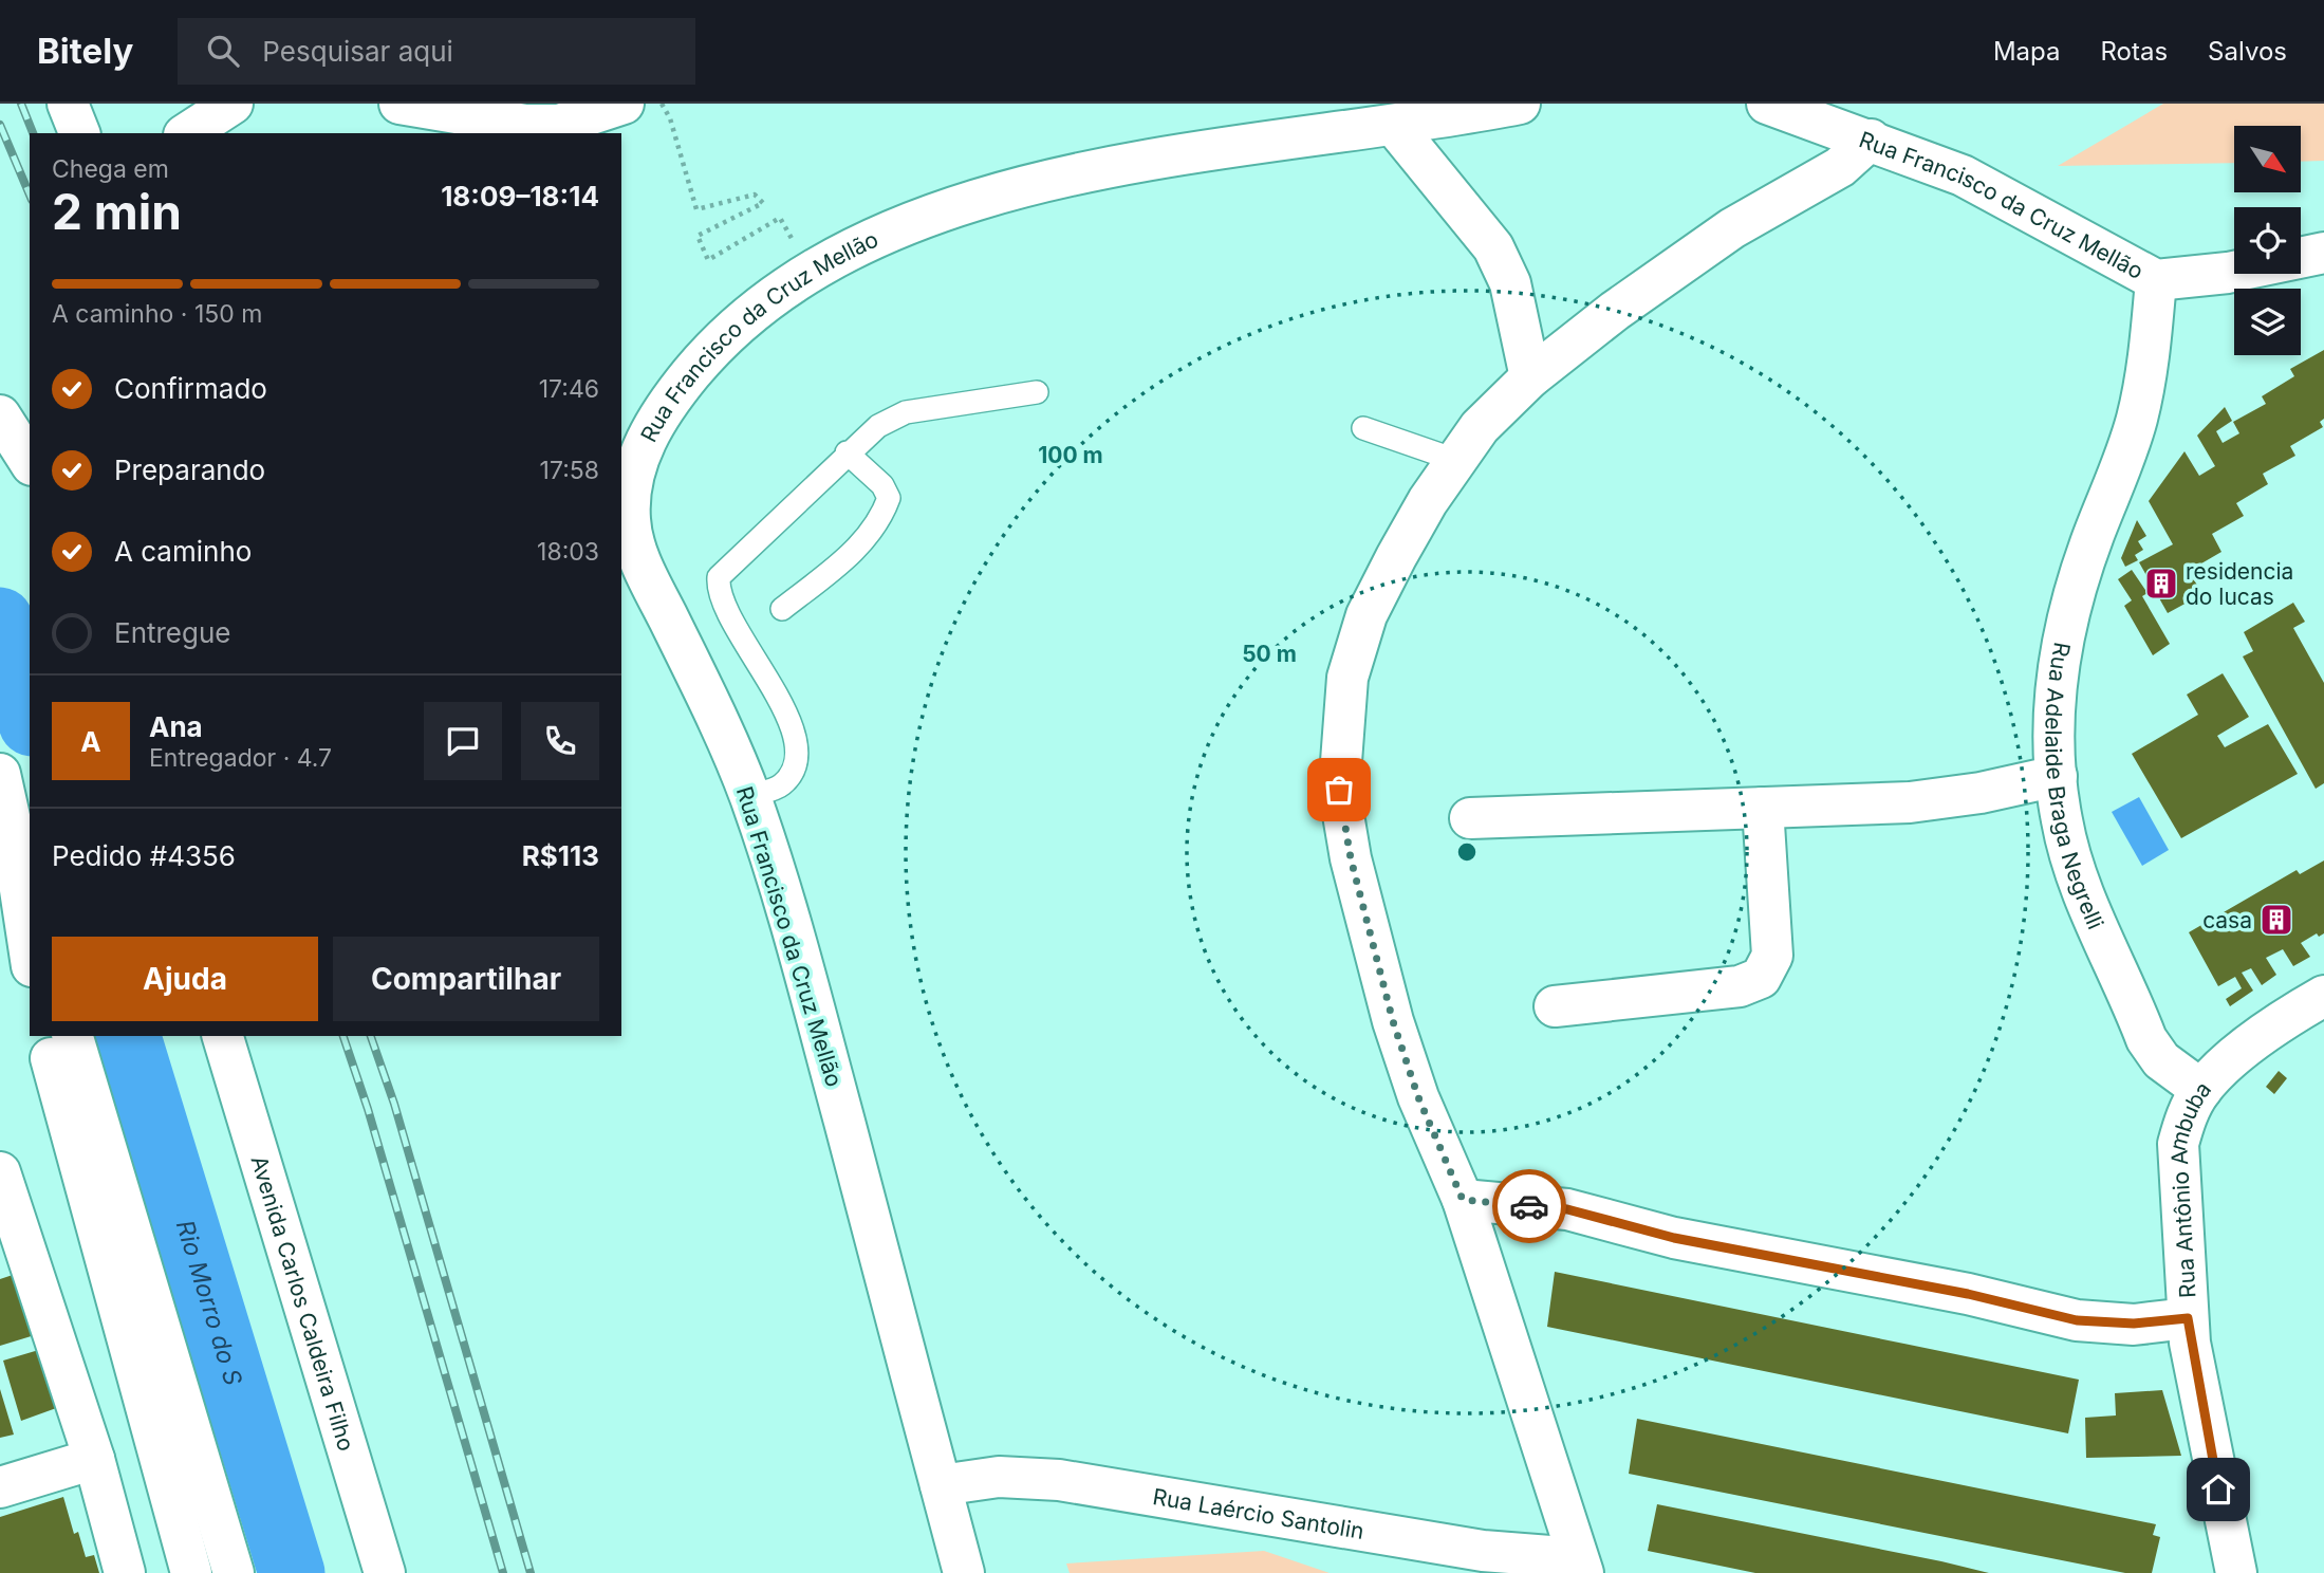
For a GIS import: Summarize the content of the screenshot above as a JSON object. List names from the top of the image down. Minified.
{"streets":{"street":["Rua Francisco da Cruz Mellão","Rua Adelaide Braga Negrelli","Rua Antônio Ambuba","Avenida Carlos Caldeira Filho","Rua Laércio Santolin"]},"crossings":[["Rua Francisco da Cruz Mellão","Rua Adelaide Braga Negrelli"],["Rua Francisco da Cruz Mellão","Rua Laércio Santolin"],["Rua Adelaide Braga Negrelli","Rua Antônio Ambuba"]],"water":["Rio Morro do S"],"places":{"building":["residencia do lucas","casa"]},"north":"bottom right","page":{"header":"Bitely","search":"Pesquisar aqui","nav":["Mapa","Rotas","Salvos"],"heading":["2 min","Chega em","18:09–18:14"],"panel":["Ana","Entregador · 4.7","Pedido #4356","R$113"],"bar":"A caminho · 150 m","list":[["Confirmado","17:46"],["Preparando","17:58"],["A caminho","18:03"],"Entregue"],"round":"A","buttons":["Ajuda","Compartilhar"]},"rings":["100 m","50 m"]}
